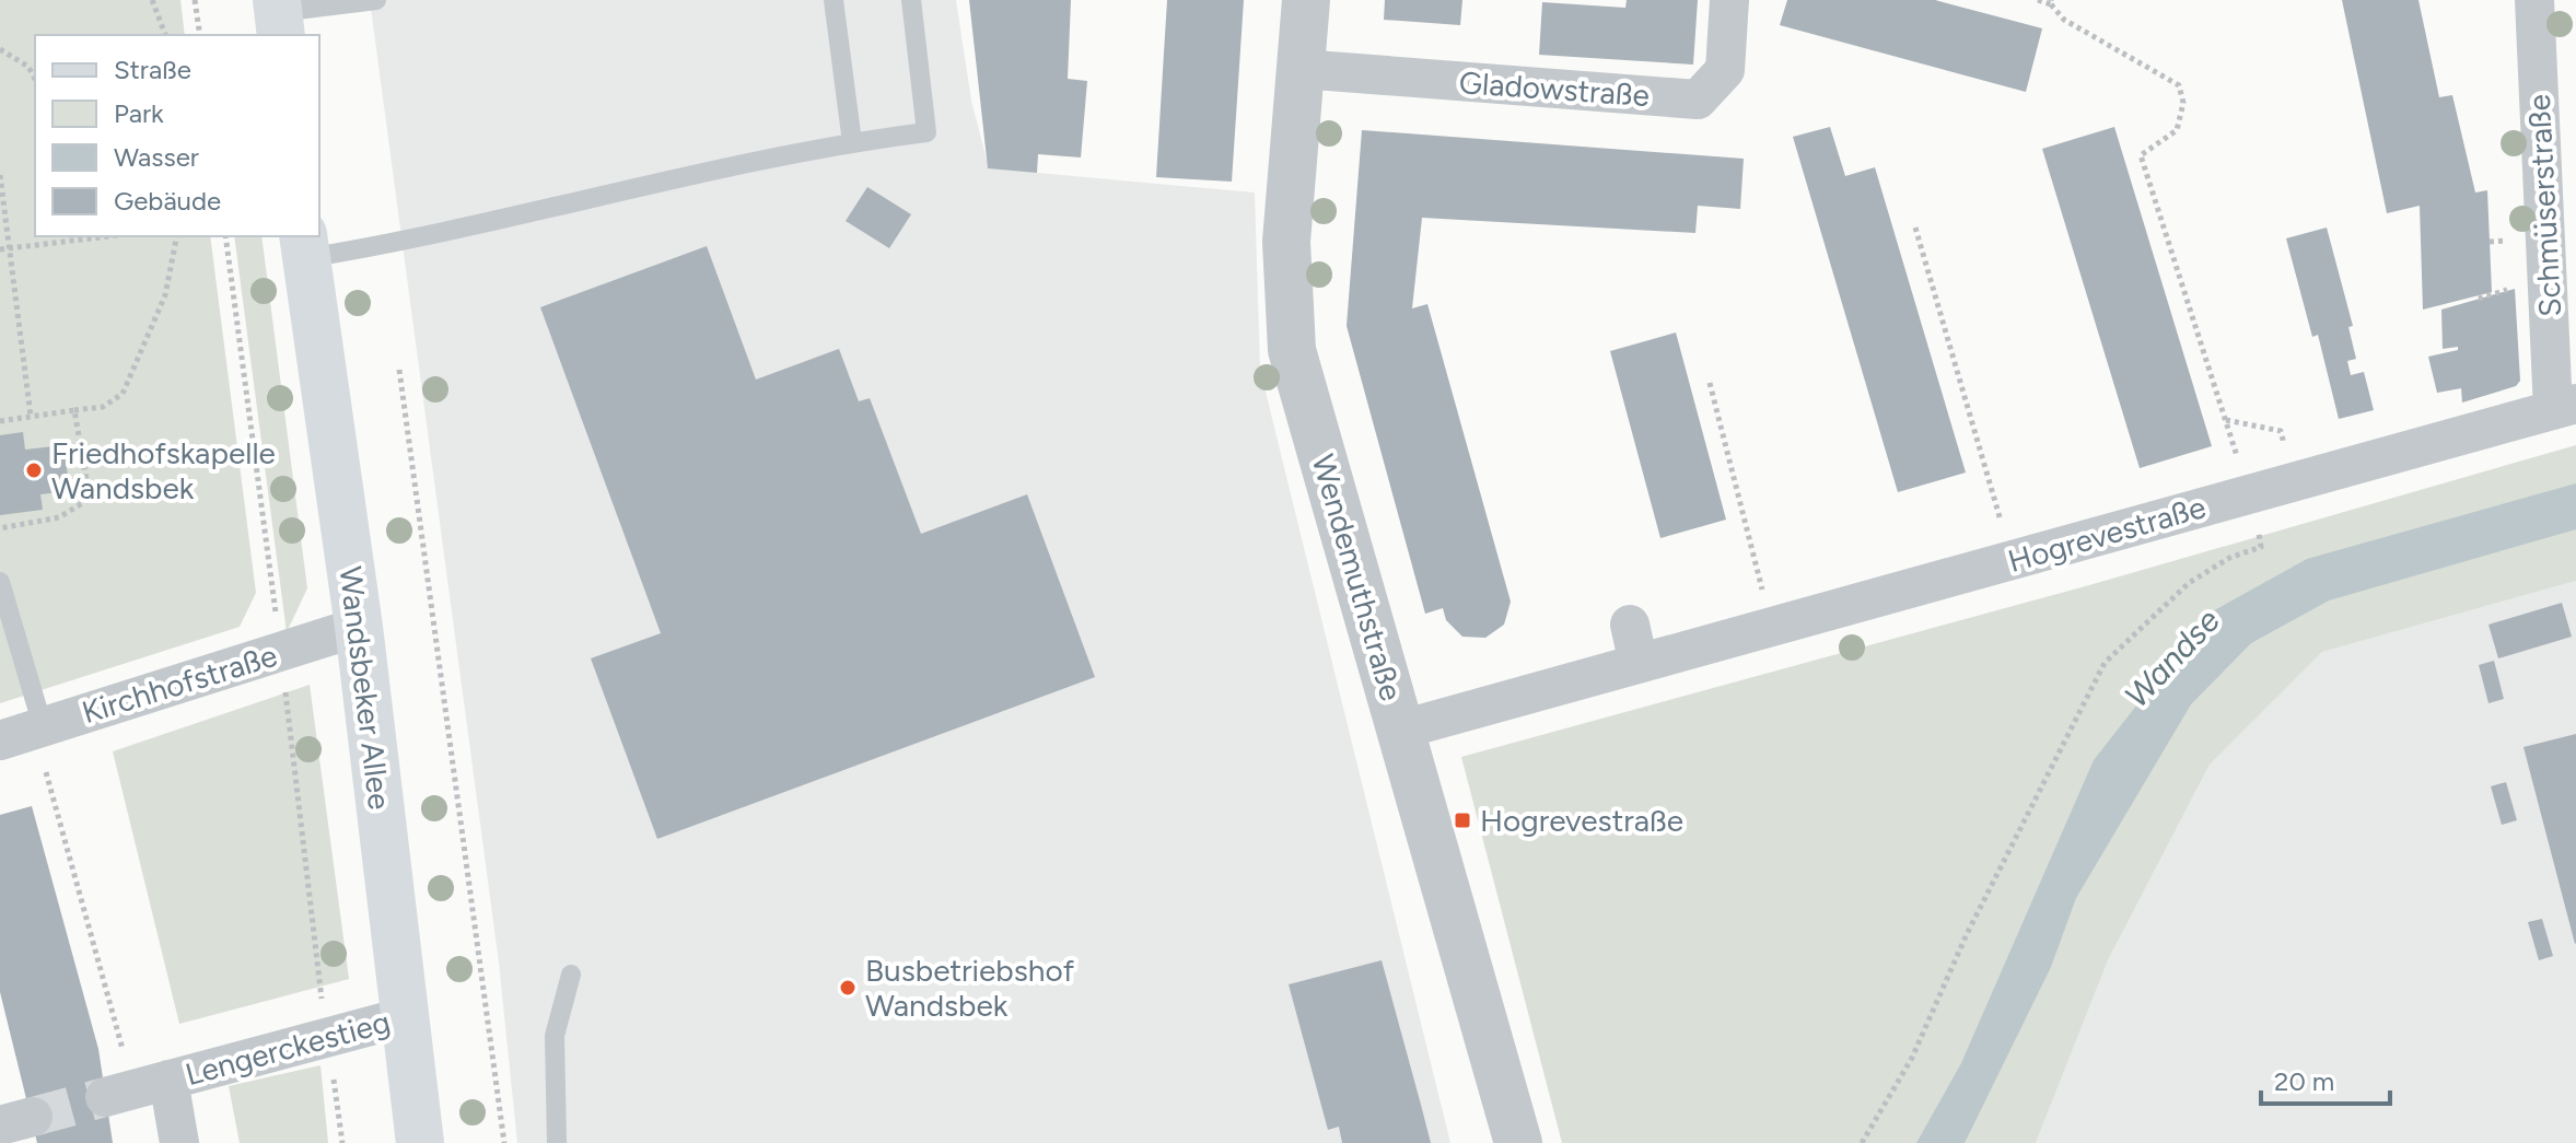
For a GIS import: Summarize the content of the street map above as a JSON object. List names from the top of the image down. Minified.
{"streets":{"main road":["Wandsbeker Allee"],"street":["Gladowstraße","Schmüserstraße","Hogrevestraße","Wendemuthstraße","Kirchhofstraße","Lengerckestieg"]},"crossings":[["Gladowstraße","Wendemuthstraße"],["Schmüserstraße","Hogrevestraße"],["Hogrevestraße","Wendemuthstraße"],["Kirchhofstraße","Wandsbeker Allee"],["Wandsbeker Allee","Lengerckestieg"]],"water":["Wandse"],"places":{"other":["Friedhofskapelle Wandsbek","Busbetriebshof Wandsbek"],"transit":["Hogrevestraße"]},"legend":["Straße","Park","Wasser","Gebäude"],"scale_bar":"20 m"}
